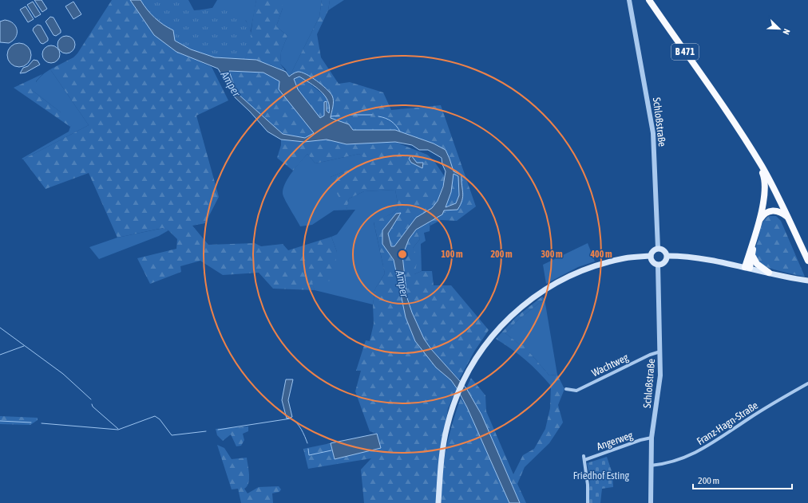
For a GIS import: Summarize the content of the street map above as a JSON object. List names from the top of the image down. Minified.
{"streets":{"highway":["B 471"],"street":["Schloßstraße","Wachtweg","Franz-Hagn-Straße","Angerweg"]},"crossings":[["Schloßstraße","Wachtweg"],["Schloßstraße","Franz-Hagn-Straße"],["Schloßstraße","Angerweg"]],"water":["Amper"],"parks":["Friedhof Esting"],"scale_bar":"200 m","north":"bottom right","rings":["100 m","200 m","300 m","400 m"]}
